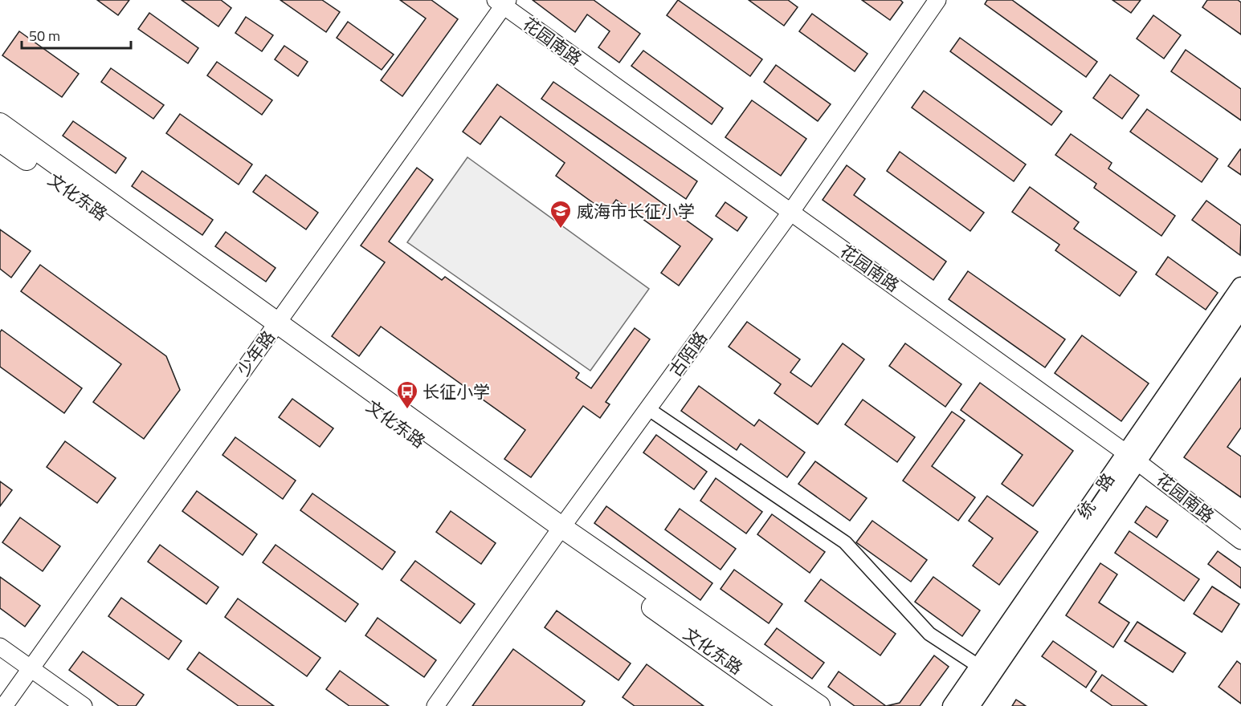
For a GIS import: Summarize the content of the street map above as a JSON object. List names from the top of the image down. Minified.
{"streets":{"main road":["文化东路","统一路"],"street":["花园南路","少年路","古陌路"]},"crossings":[["花园南路","少年路"],["花园南路","古陌路"],["花园南路","统一路"],["文化东路","少年路"],["文化东路","古陌路"]],"places":{"school or university":["威海市长征小学"],"bus stop":["长征小学"]},"scale_bar":"50 m"}
